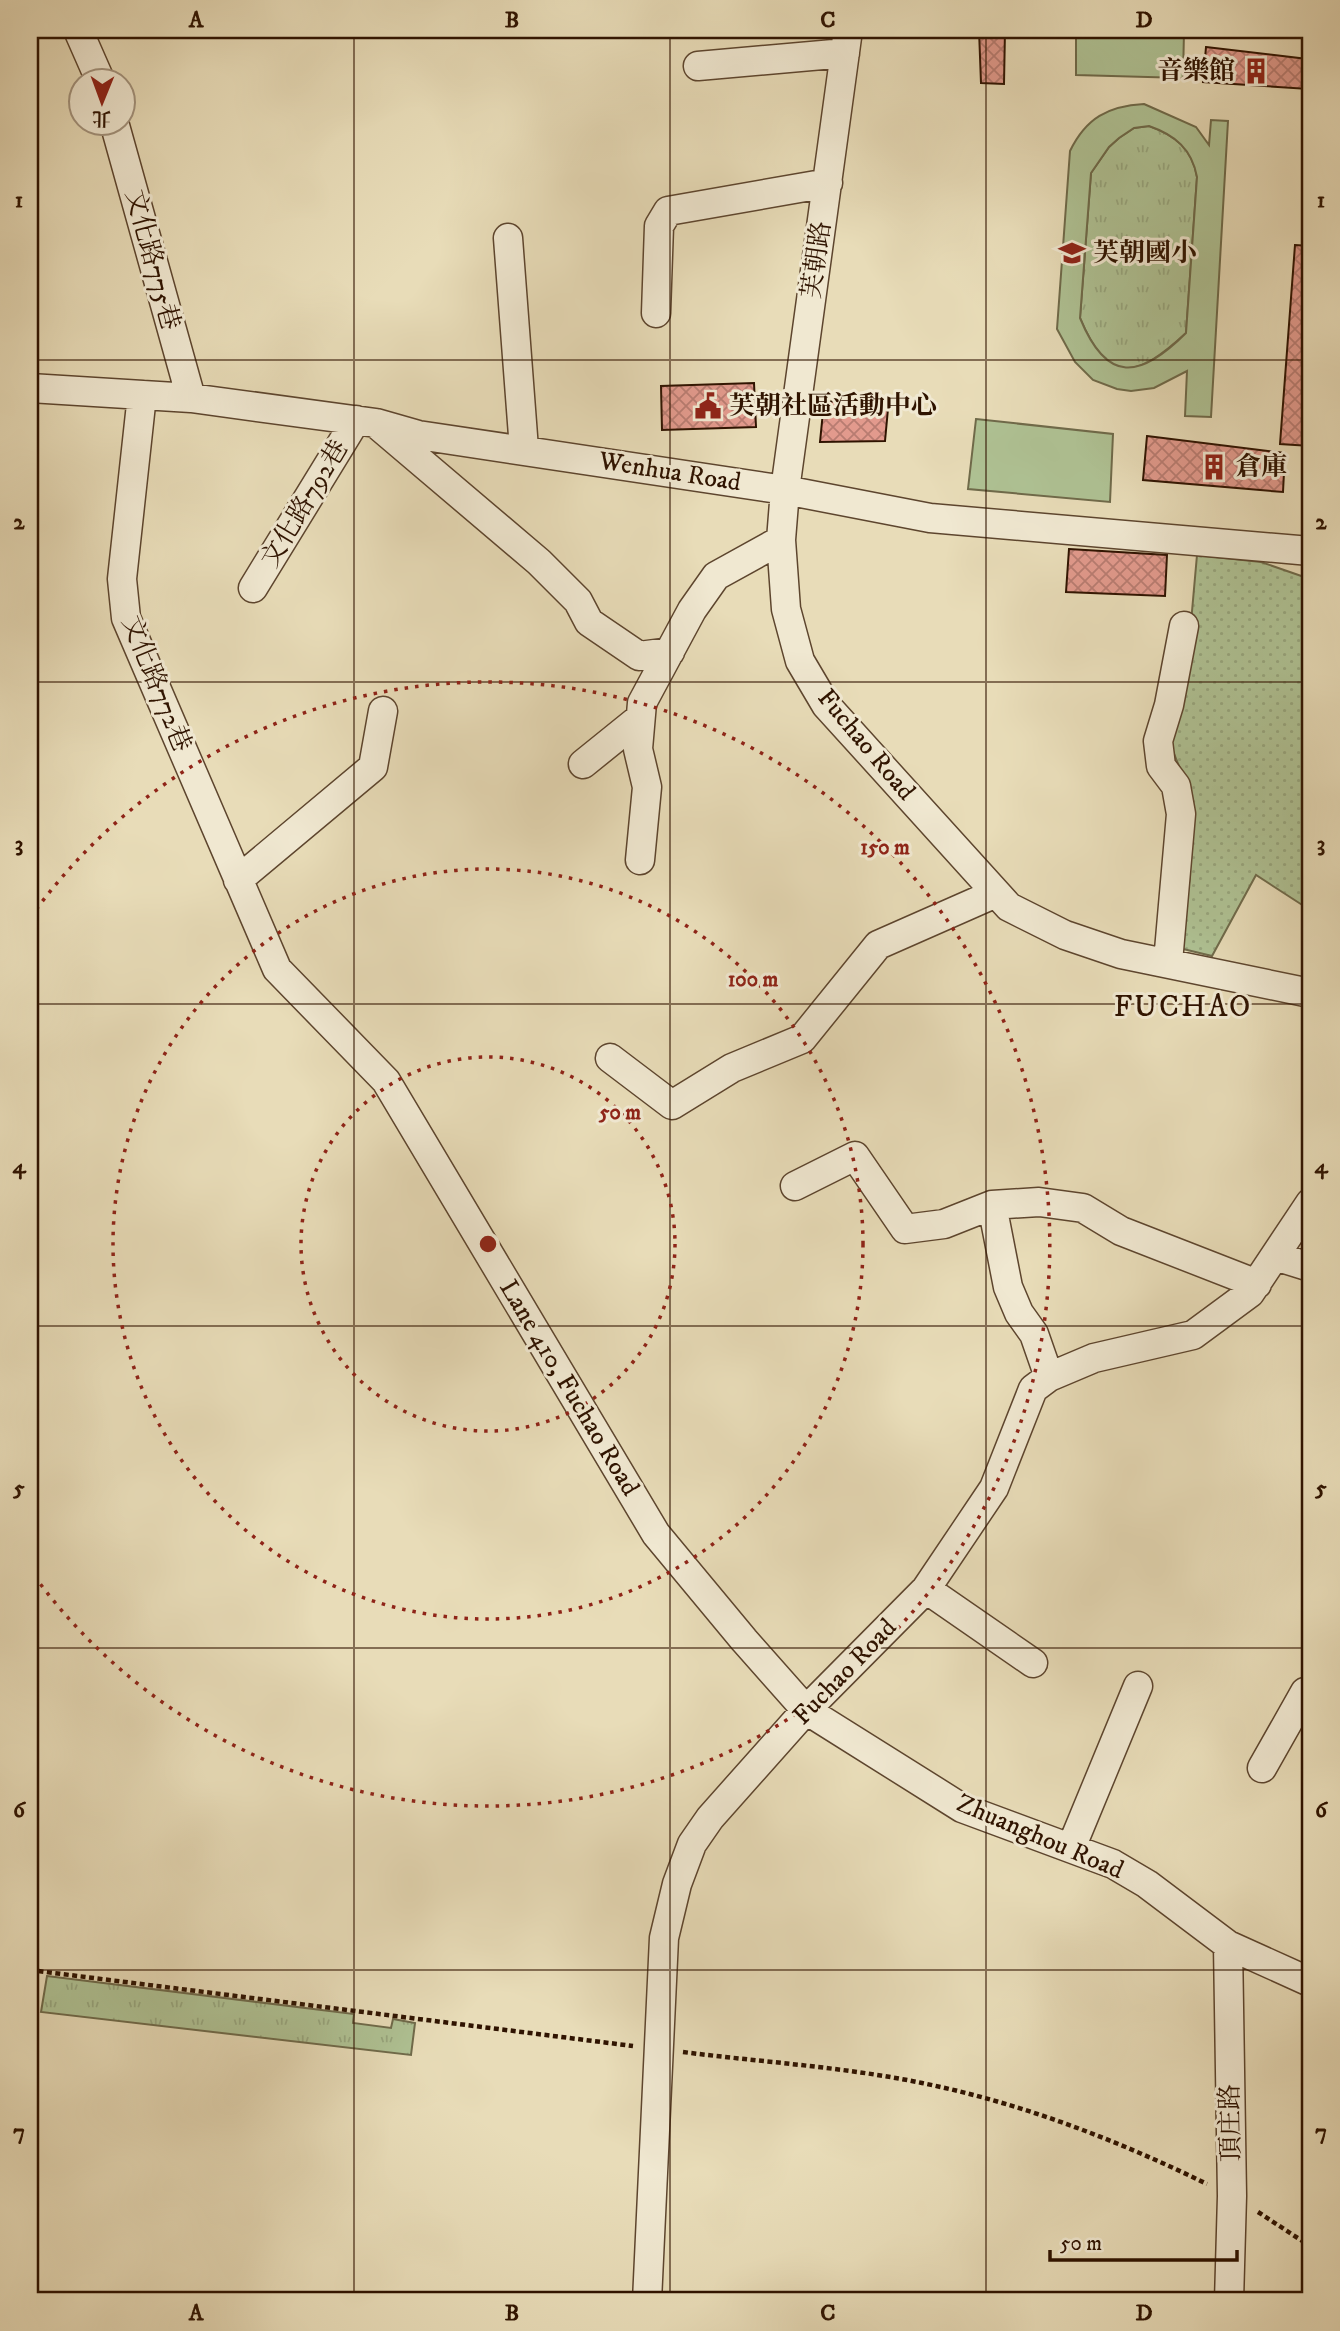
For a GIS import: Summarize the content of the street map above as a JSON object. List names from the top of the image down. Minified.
{"streets":{"street":["文化路775巷","芙朝路","Wenhua Road","文化路792巷","文化路772巷","Fuchao Road","Lane 410, Fuchao Road","Zhuanghou Road","頂庄路"]},"crossings":[["文化路775巷","Wenhua Road"],["芙朝路","Wenhua Road"],["芙朝路","Fuchao Road"],["Wenhua Road","文化路792巷"],["Wenhua Road","文化路772巷"],["Wenhua Road","Fuchao Road"],["文化路772巷","Lane 410, Fuchao Road"],["Fuchao Road","Lane 410, Fuchao Road"],["Fuchao Road","Zhuanghou Road"],["Lane 410, Fuchao Road","Zhuanghou Road"],["Zhuanghou Road","頂庄路"]],"districts":["FUCHAO"],"places":{"building":["音樂館","倉庫"],"school or university":["芙朝國小"],"public building":["芙朝社區活動中心"]},"scale_bar":"50 m","north":"bottom","grid":{"columns":["A","B","C","D"],"rows":["1","2","3","4","5","6","7"]},"rings":["150 m","100 m","50 m"]}
